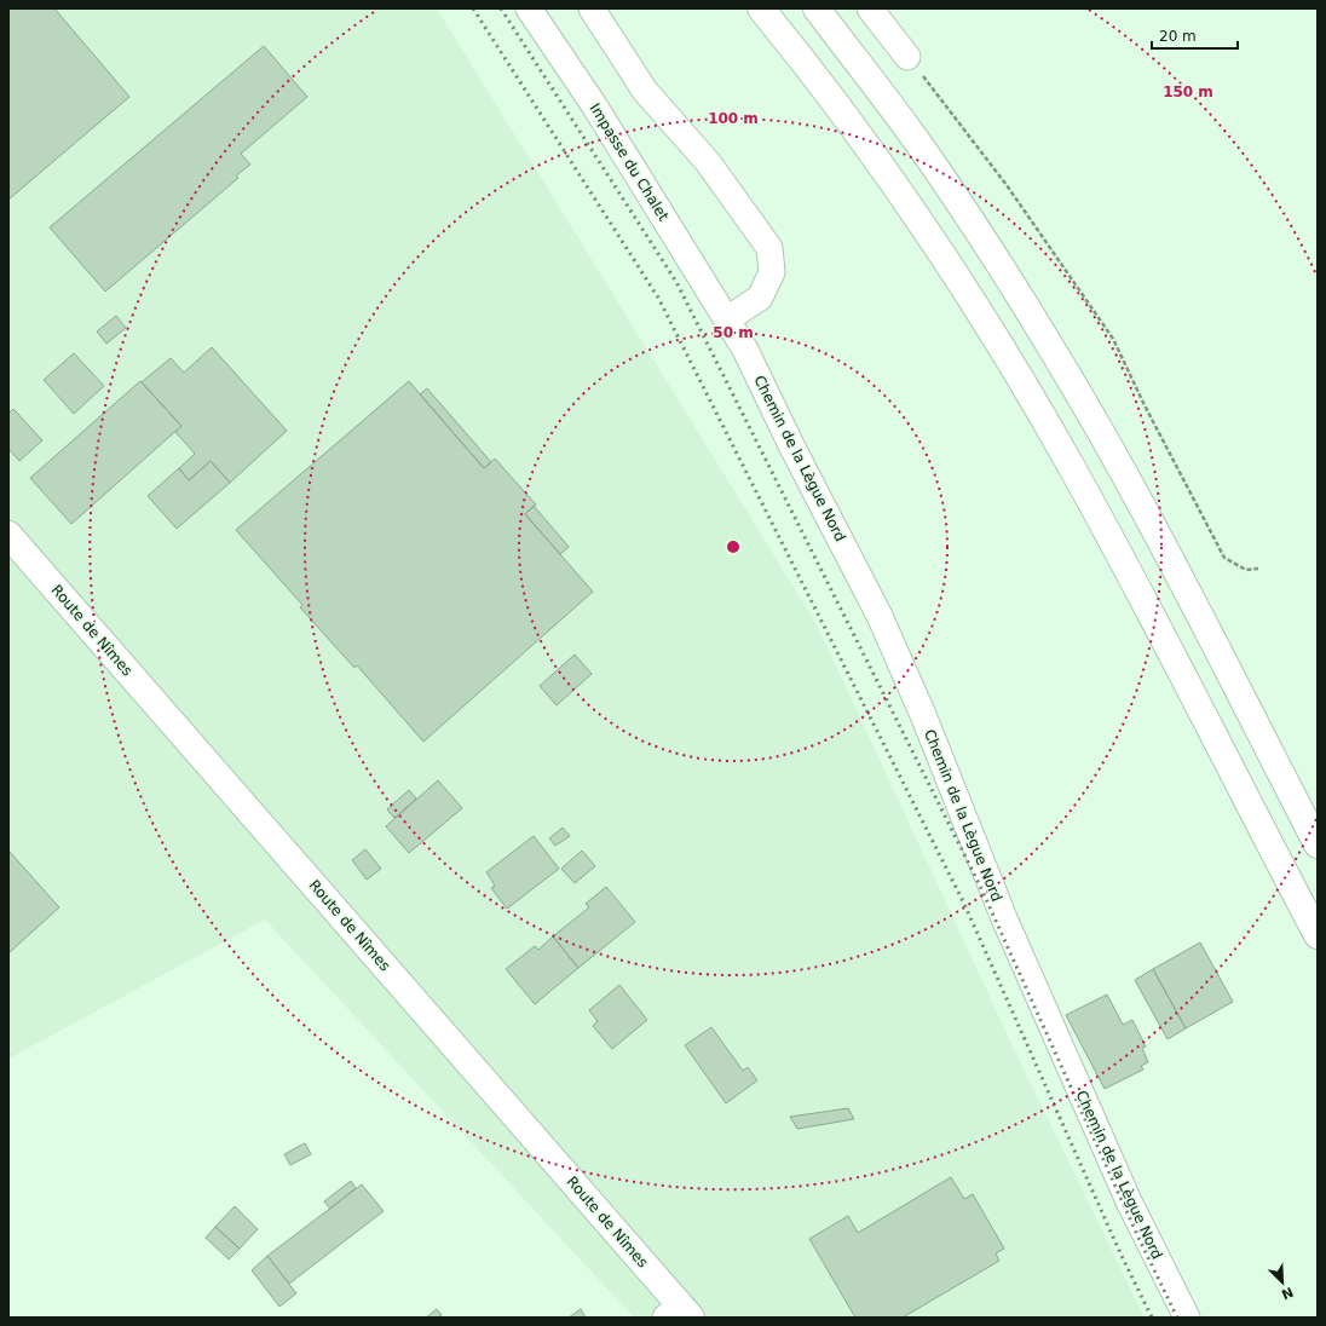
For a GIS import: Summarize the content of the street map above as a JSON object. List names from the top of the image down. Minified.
{"streets":{"main road":["Route de Nîmes"],"street":["Impasse du Chalet","Chemin de la Lègue Nord"]},"crossings":[["Impasse du Chalet","Chemin de la Lègue Nord"]],"scale_bar":"20 m","north":"bottom right","rings":["150 m","100 m","50 m"]}
